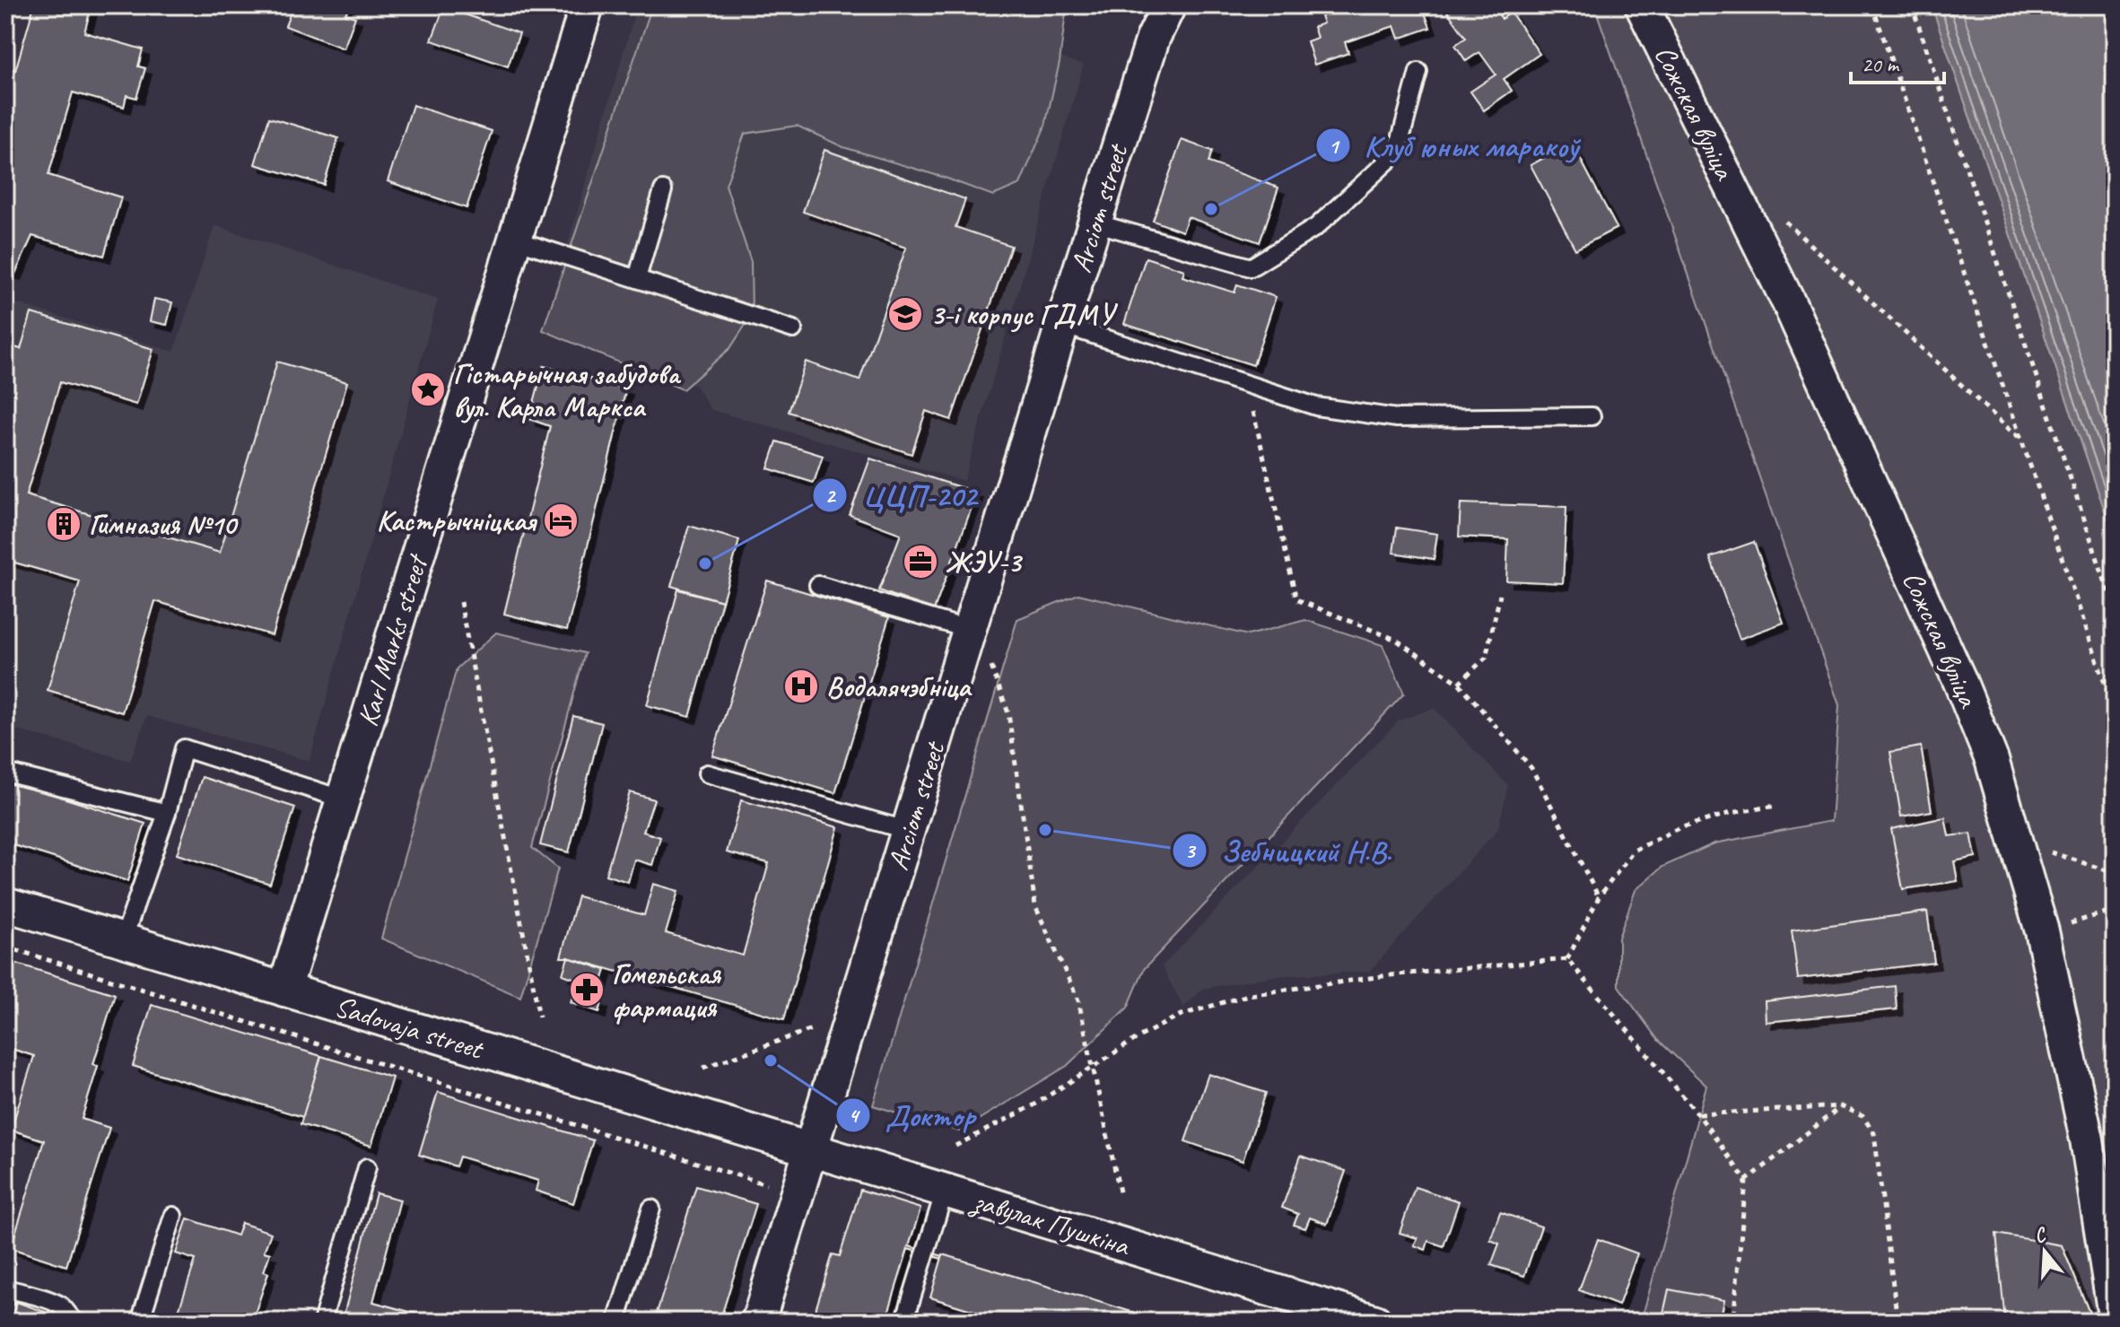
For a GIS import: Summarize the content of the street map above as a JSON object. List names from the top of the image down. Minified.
{"streets":{"street":["Сожская вуліца","Arciom street","Karl Marks street","Sadovaja street","завулак Пушкіна"]},"crossings":[["Arciom street","Sadovaja street"],["Arciom street","завулак Пушкіна"],["Karl Marks street","Sadovaja street"],["Sadovaja street","завулак Пушкіна"]],"places":{"other":["Клуб юных маракоў","ЦЦП-202","Зебницкий Н.В.","Доктор"],"school or university":["3-і корпус ГДМУ"],"place":["Гістарычная забудова вул. Карла Маркса"],"hotel":["Кастрычніцкая"],"building":["Гимназия №10"],"office":["ЖЭУ-3"],"hospital":["Водалячэбніца"],"pharmacy":["Гомельская фармация"]},"scale_bar":"20 m","north":"top"}
